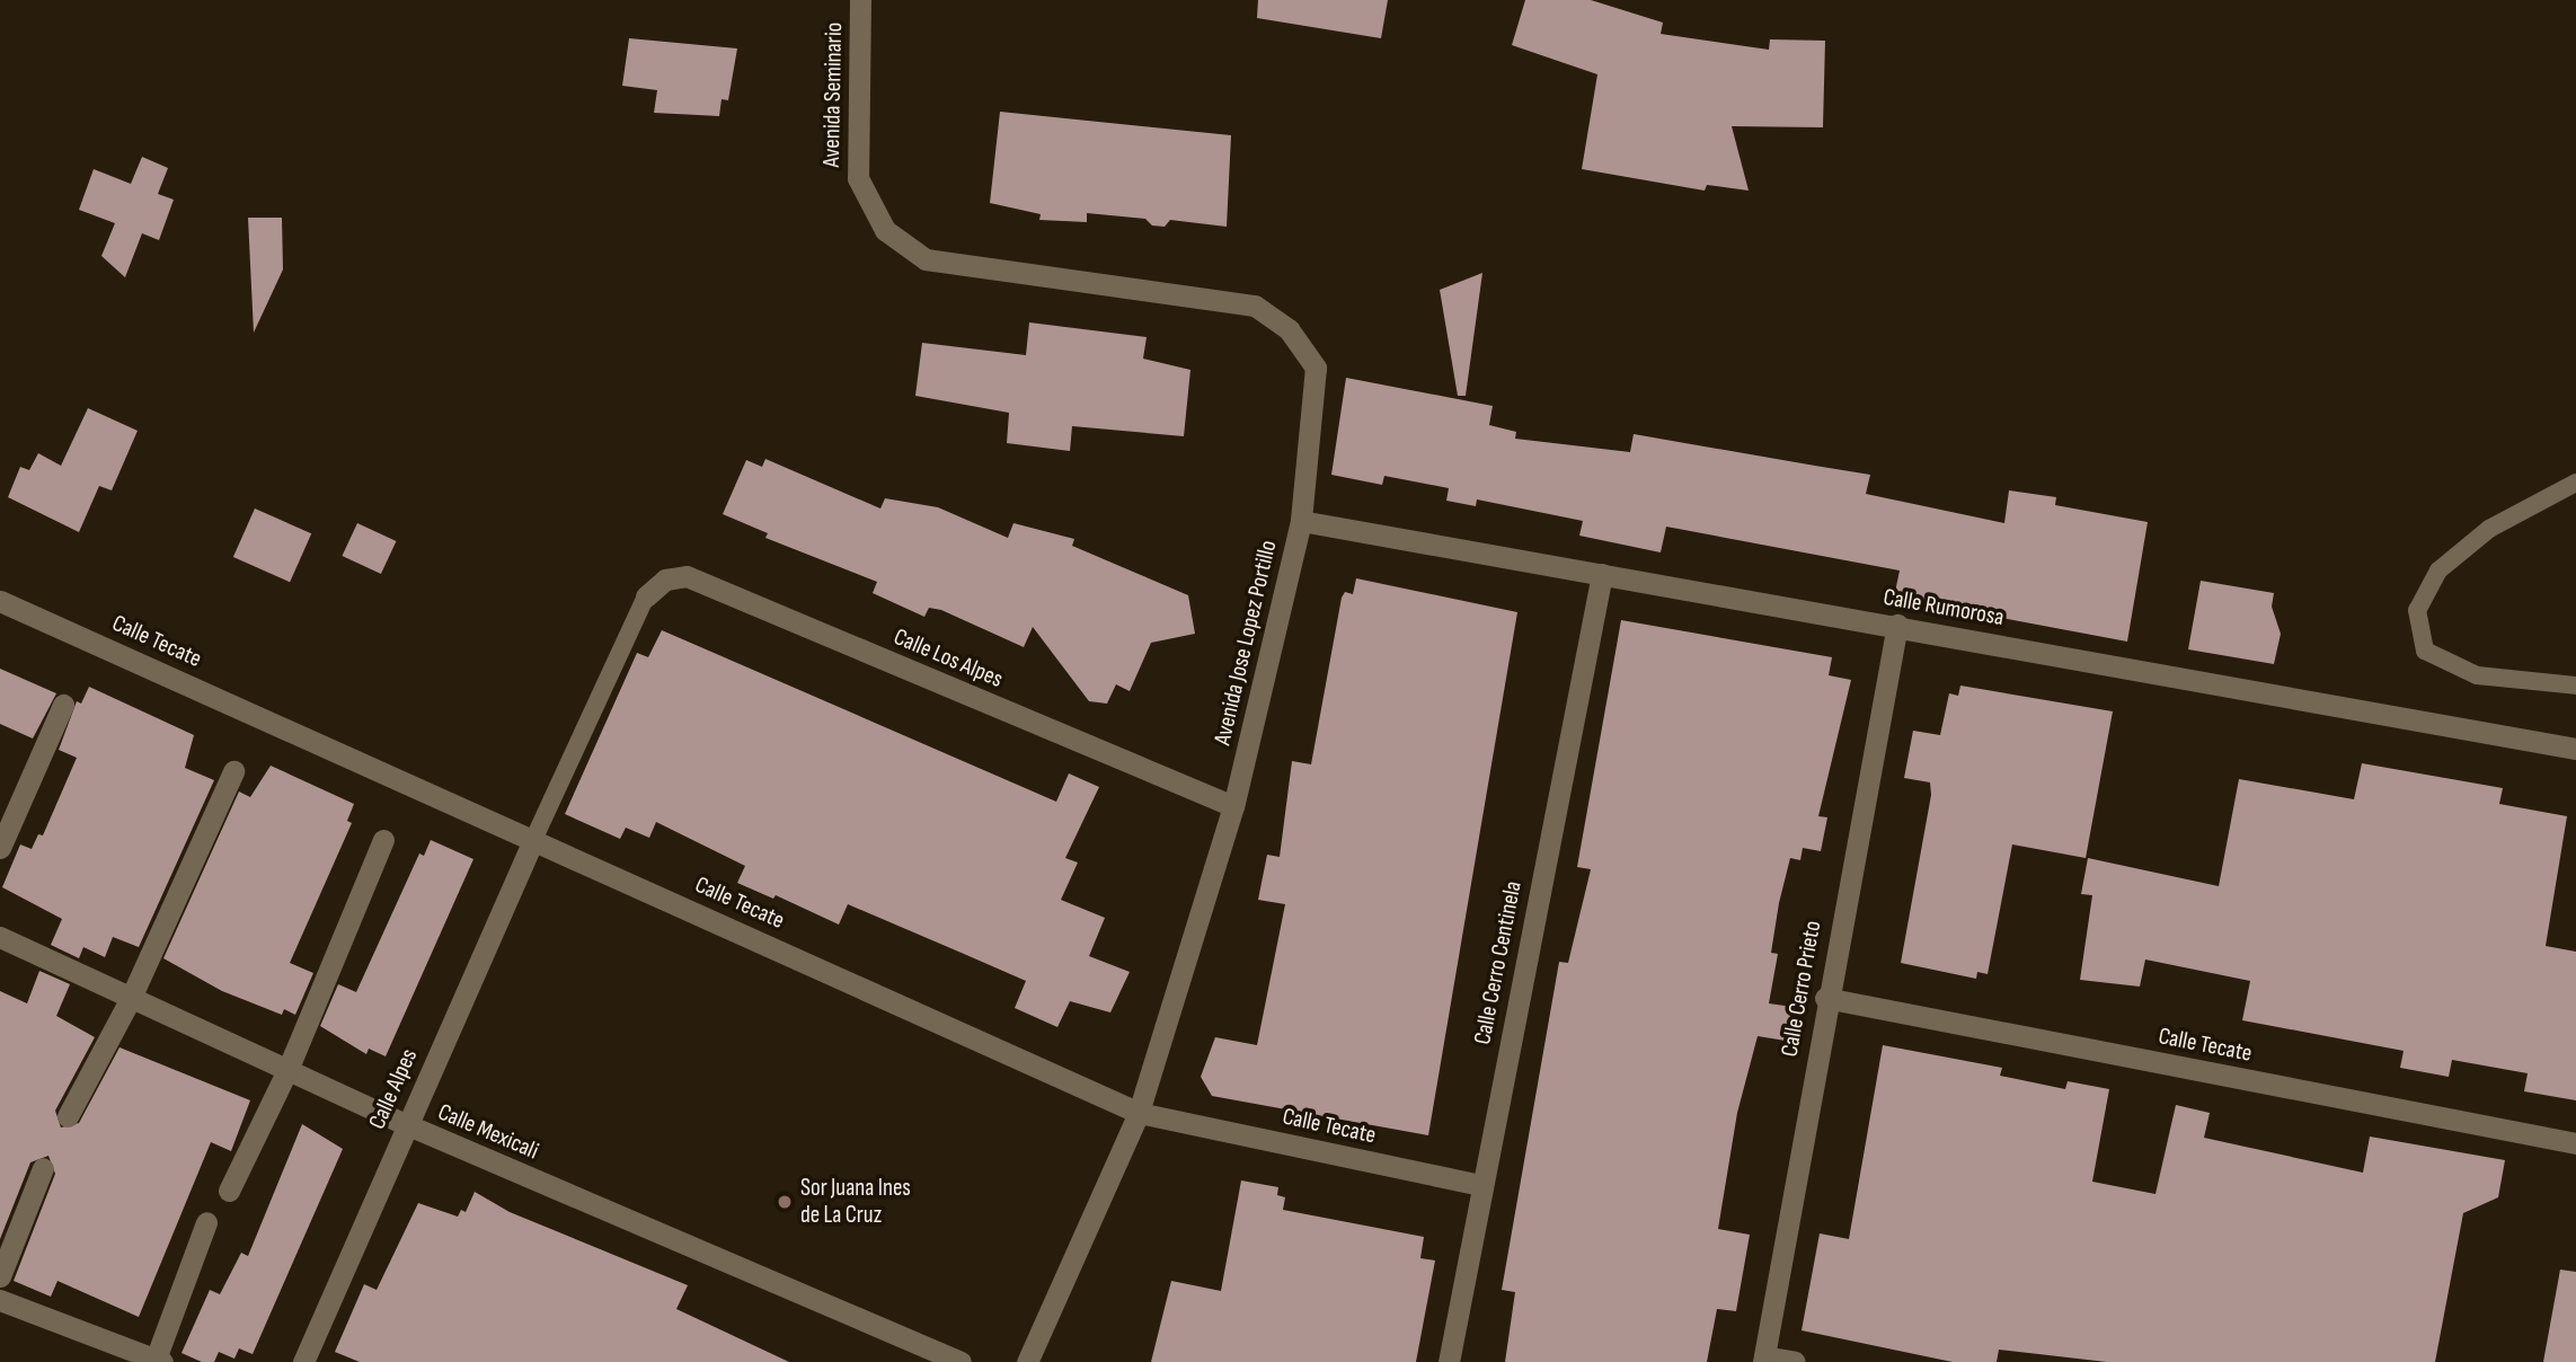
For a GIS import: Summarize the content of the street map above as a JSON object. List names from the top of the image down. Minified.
{"streets":{"street":["Avenida Seminario","Calle Rumorosa","Calle Tecate","Avenida Jose Lopez Portillo","Calle Los Alpes","Calle Cerro Centinela","Calle Cerro Prieto","Calle Alpes","Calle Mexicali"]},"crossings":[["Avenida Seminario","Avenida Jose Lopez Portillo"],["Calle Rumorosa","Avenida Jose Lopez Portillo"],["Calle Rumorosa","Calle Cerro Centinela"],["Calle Rumorosa","Calle Cerro Prieto"],["Calle Tecate","Avenida Jose Lopez Portillo"],["Calle Tecate","Calle Cerro Centinela"],["Calle Tecate","Calle Cerro Prieto"],["Calle Tecate","Calle Alpes"],["Avenida Jose Lopez Portillo","Calle Los Alpes"],["Calle Alpes","Calle Mexicali"]],"places":["Sor Juana Ines de La Cruz"]}
